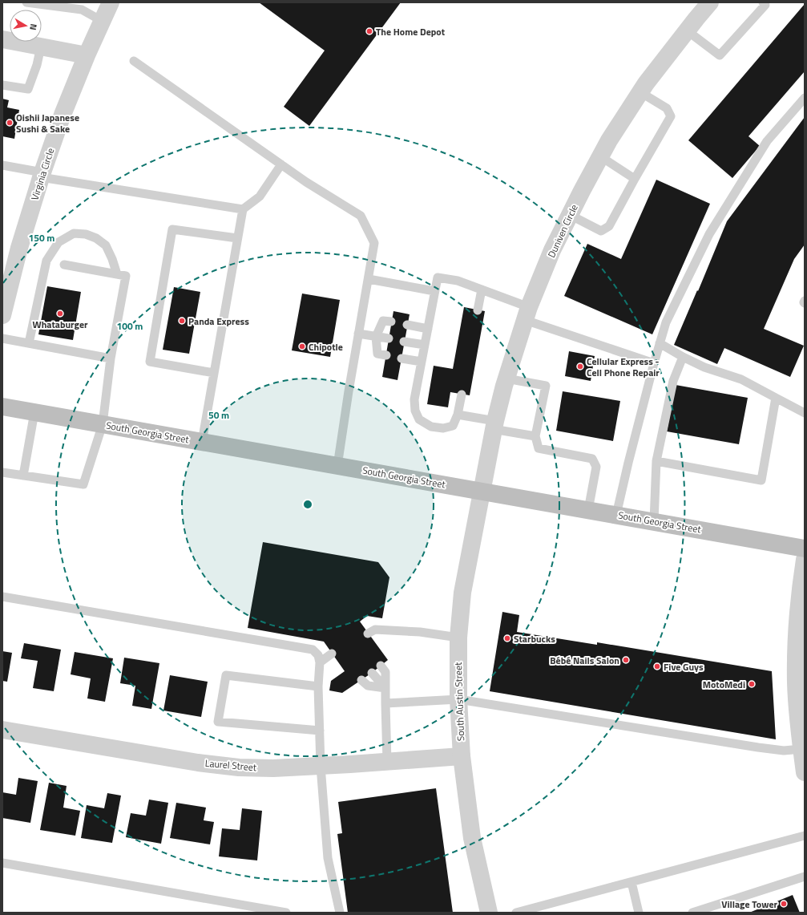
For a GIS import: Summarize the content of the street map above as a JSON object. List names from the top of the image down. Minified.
{"streets":{"main road":["South Georgia Street"],"street":["Virginia Circle","Duniven Circle","South Austin Street","Laurel Street"]},"crossings":[["Duniven Circle","South Georgia Street"],["Duniven Circle","South Austin Street"],["South Georgia Street","South Austin Street"],["South Austin Street","Laurel Street"]],"places":["The Home Depot","Oishii Japanese Sushi & Sake","Whataburger","Panda Express","Chipotle","Cellular Express - Cell Phone Repair","Starbucks","Bébé Nails Salon","Five Guys","MotoMedi","Village Tower"],"north":"right","rings":["150 m","100 m","50 m"]}
